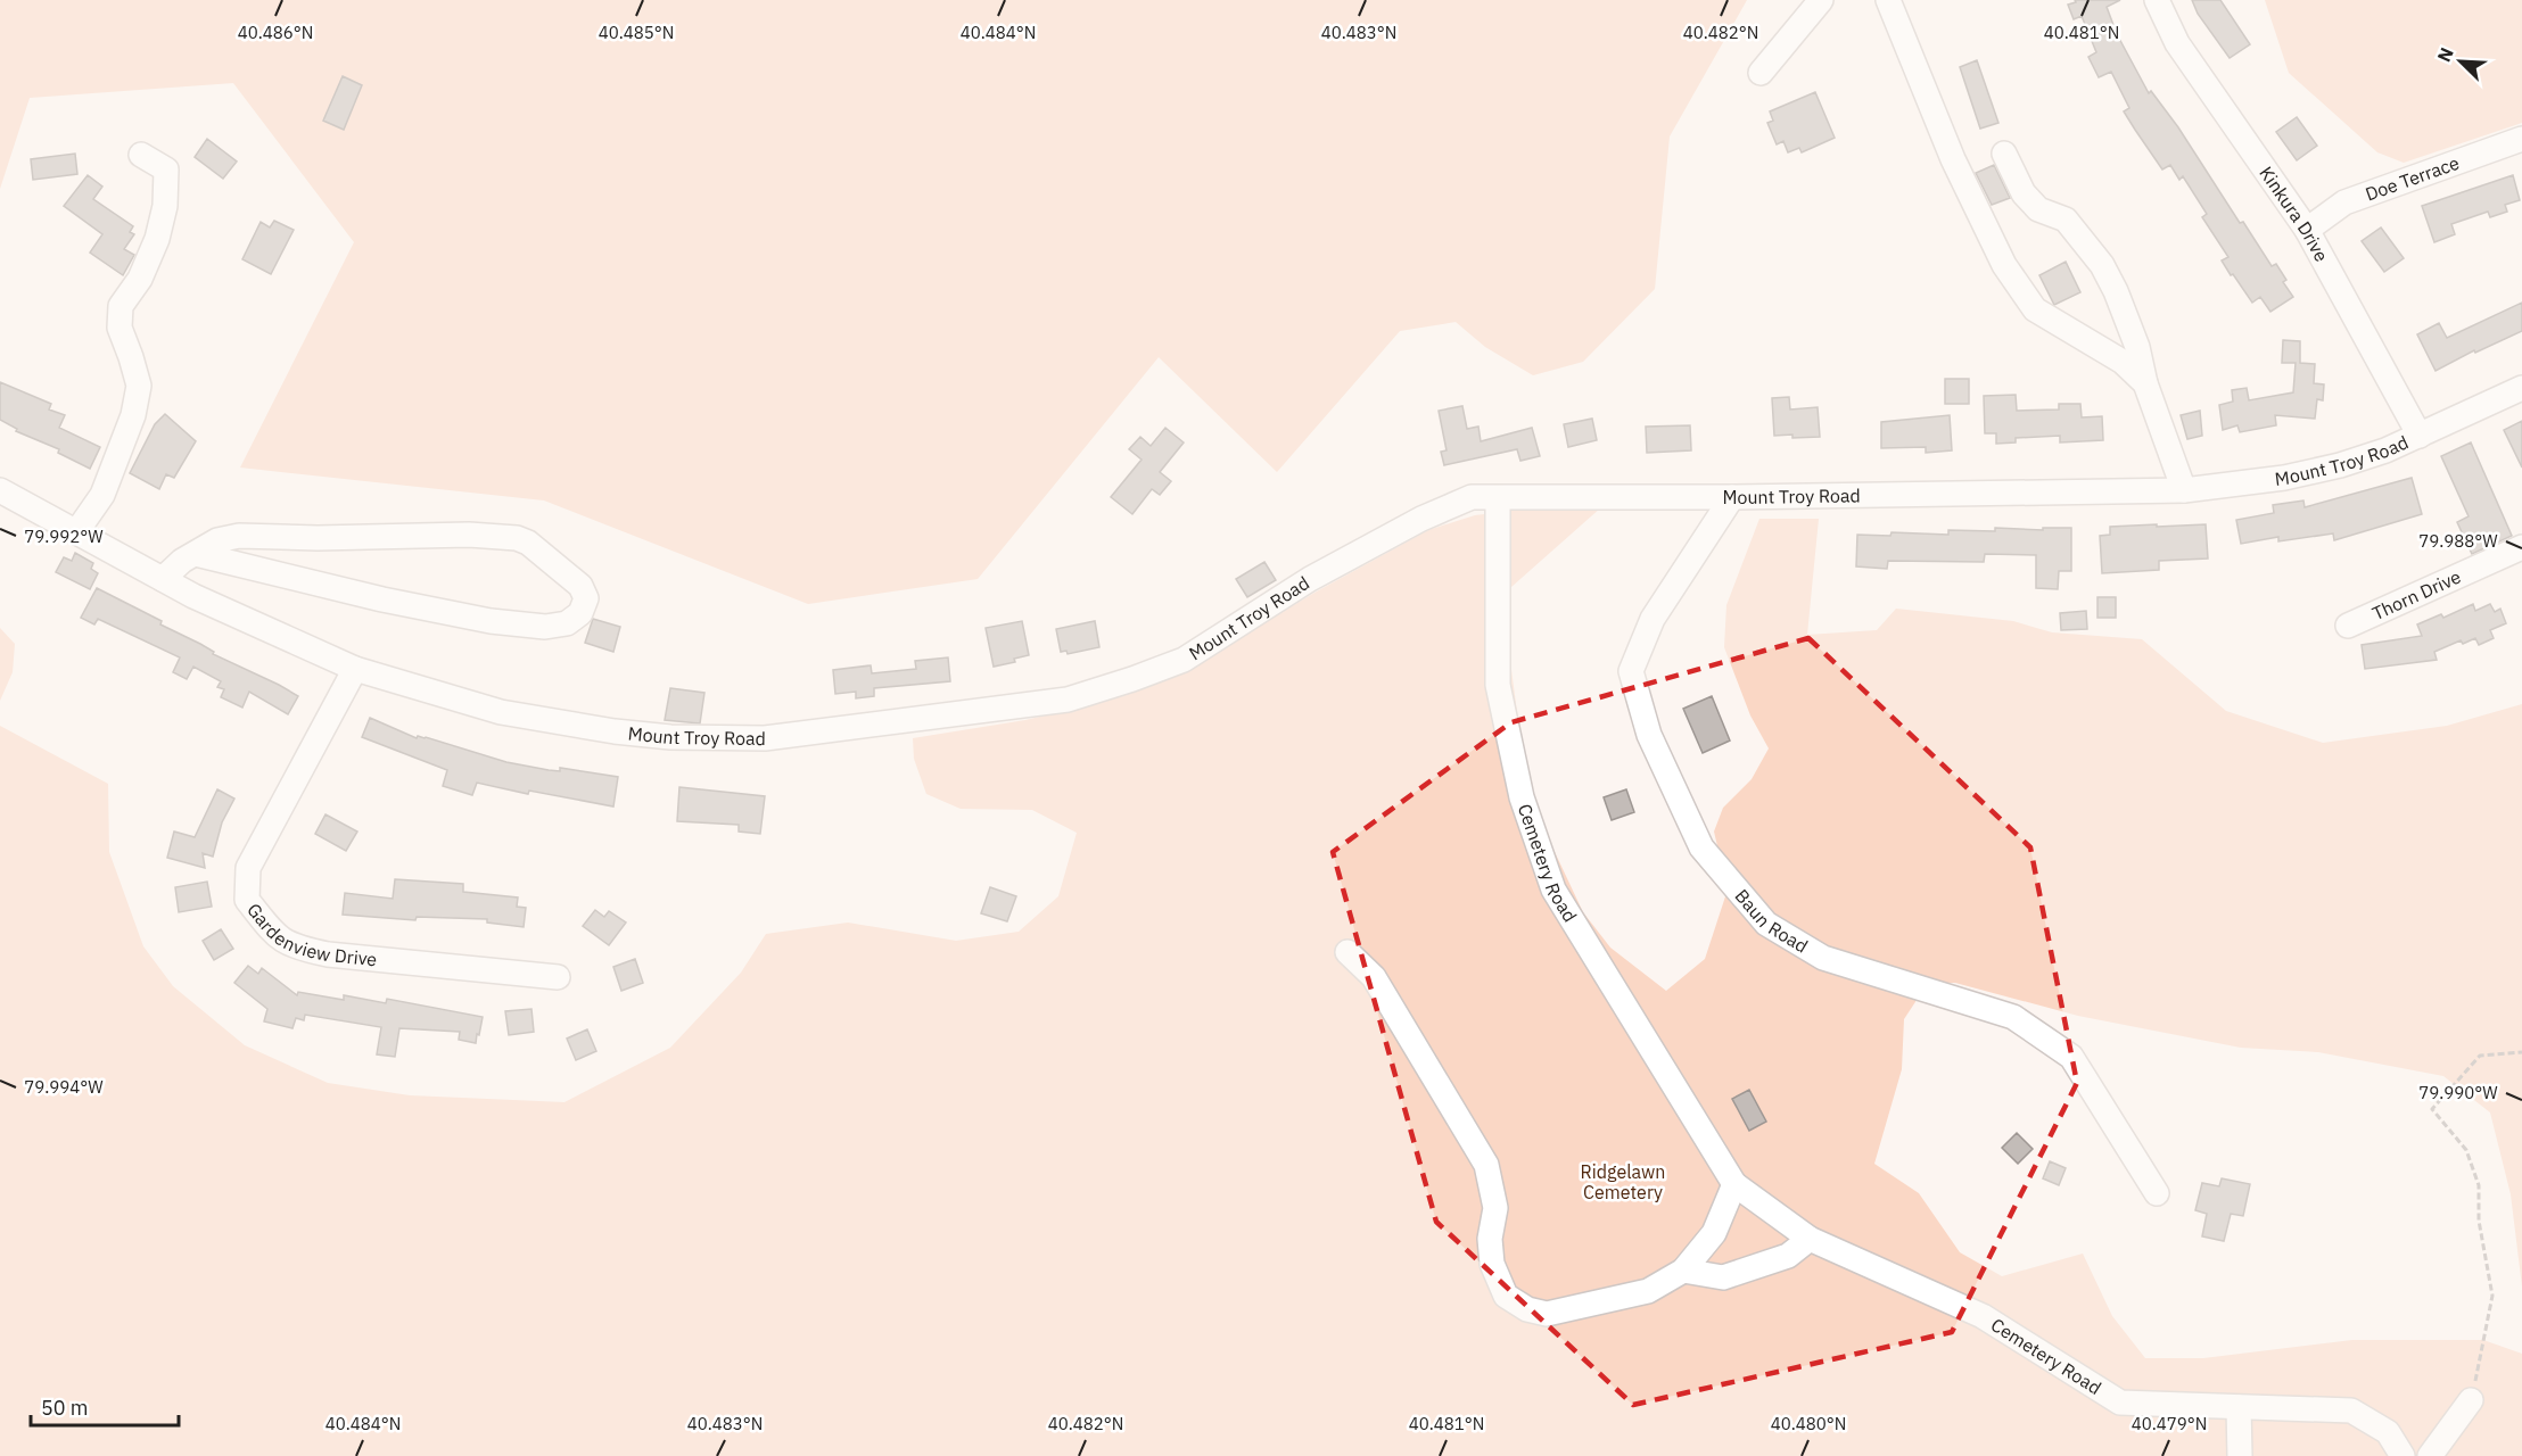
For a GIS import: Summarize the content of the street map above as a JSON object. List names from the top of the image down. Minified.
{"streets":{"street":["Doe Terrace","Kinkura Drive","Mount Troy Road","Thorn Drive","Cemetery Road","Baun Road","Gardenview Drive"]},"crossings":[["Doe Terrace","Kinkura Drive"],["Kinkura Drive","Mount Troy Road"],["Mount Troy Road","Cemetery Road"],["Mount Troy Road","Baun Road"],["Mount Troy Road","Gardenview Drive"]],"parks":["Ridgelawn Cemetery"],"scale_bar":"50 m","north":"top left","coordinates":["40.486°N","40.485°N","40.483°N","40.482°N","40.484°N","40.481°N","79.992°W","79.988°W","79.994°W","79.990°W","40.480°N","40.479°N"]}
